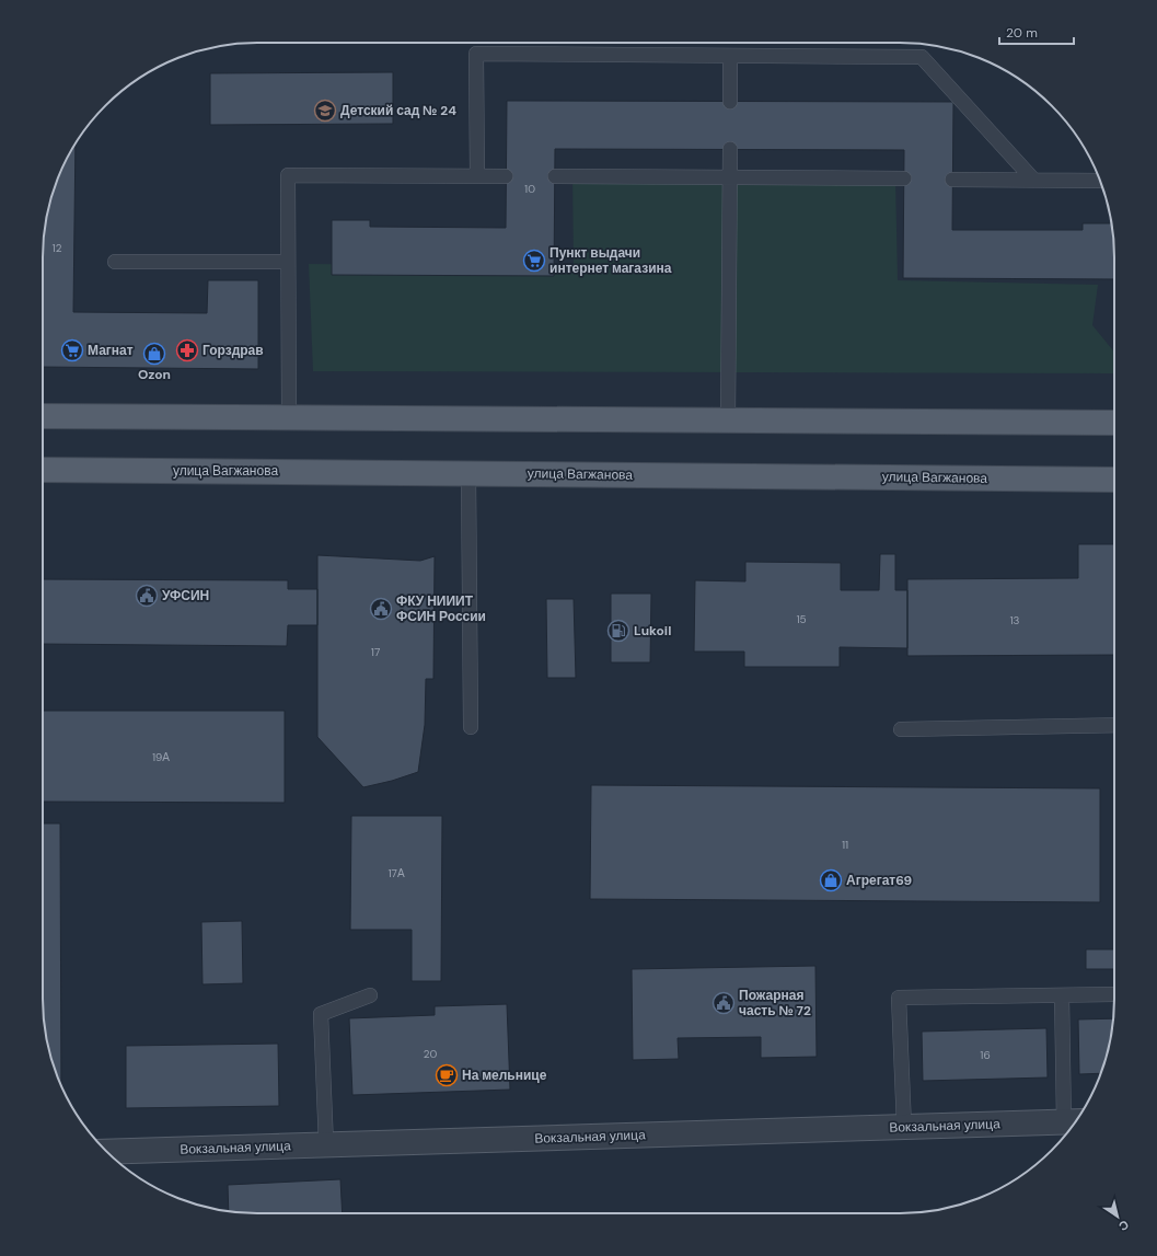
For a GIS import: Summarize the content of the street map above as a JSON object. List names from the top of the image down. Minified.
{"streets":{"main road":["улица Вагжанова"],"street":["Вокзальная улица"]},"places":{"school or university":["Детский сад № 24"],"supermarket":["Пункт выдачи интернет магазина","Магнат"],"pharmacy":["Горздрав"],"shop":["Ozon","Агрегат69"],"public building":["УФСИН","ФКУ НИИИТ ФСИН России","Пожарная часть № 72"],"fuel station":["Lukoil"],"cafe":["На мельнице"]},"house_numbers":["10","12","15","13","17","19А","11","17А","20","16"],"scale_bar":"20 m","north":"bottom right"}
